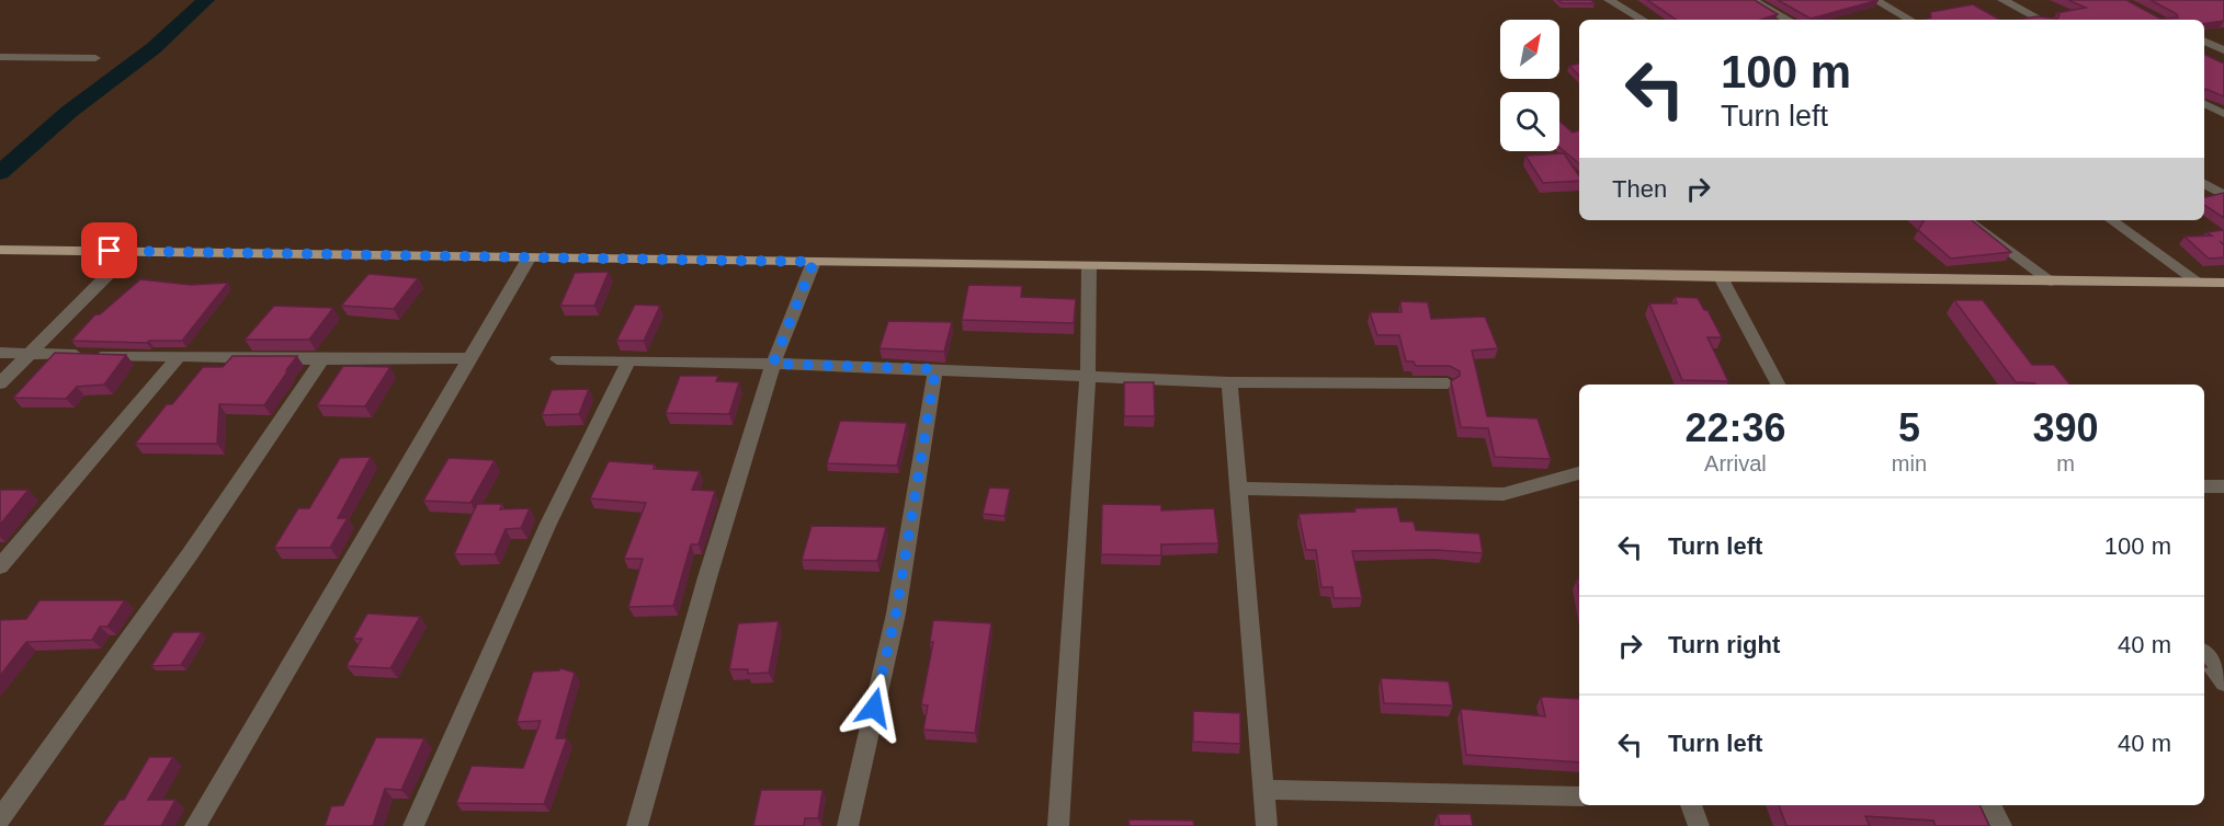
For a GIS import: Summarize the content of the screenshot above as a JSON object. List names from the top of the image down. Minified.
{"north":"top right","page":{"turn":["100 m","Turn left"],"then":"Then","eta":["22:36","Arrival","5","min","390","m"],"list":[{"name":"Turn left","value":"100 m"},{"name":"Turn right","value":"40 m"},{"name":"Turn left","value":"40 m"}]}}
